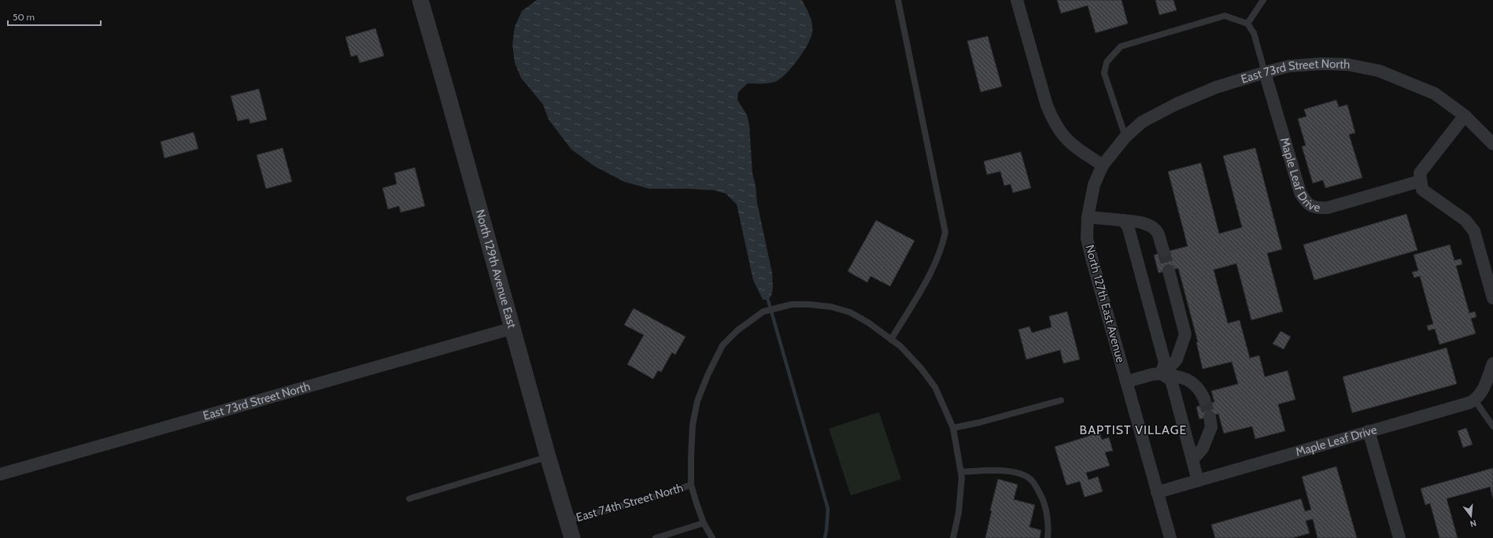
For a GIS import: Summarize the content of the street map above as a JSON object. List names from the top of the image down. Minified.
{"streets":{"street":["East 73rd Street North","Maple Leaf Drive","North 129th Avenue East","North 127th East Avenue"],"lane":["East 74th Street North"]},"crossings":[["East 73rd Street North","Maple Leaf Drive"],["East 73rd Street North","North 129th Avenue East"],["East 73rd Street North","North 127th East Avenue"],["Maple Leaf Drive","North 127th East Avenue"],["North 129th Avenue East","East 74th Street North"]],"districts":["BAPTIST VILLAGE"],"scale_bar":"50 m","north":"bottom"}
